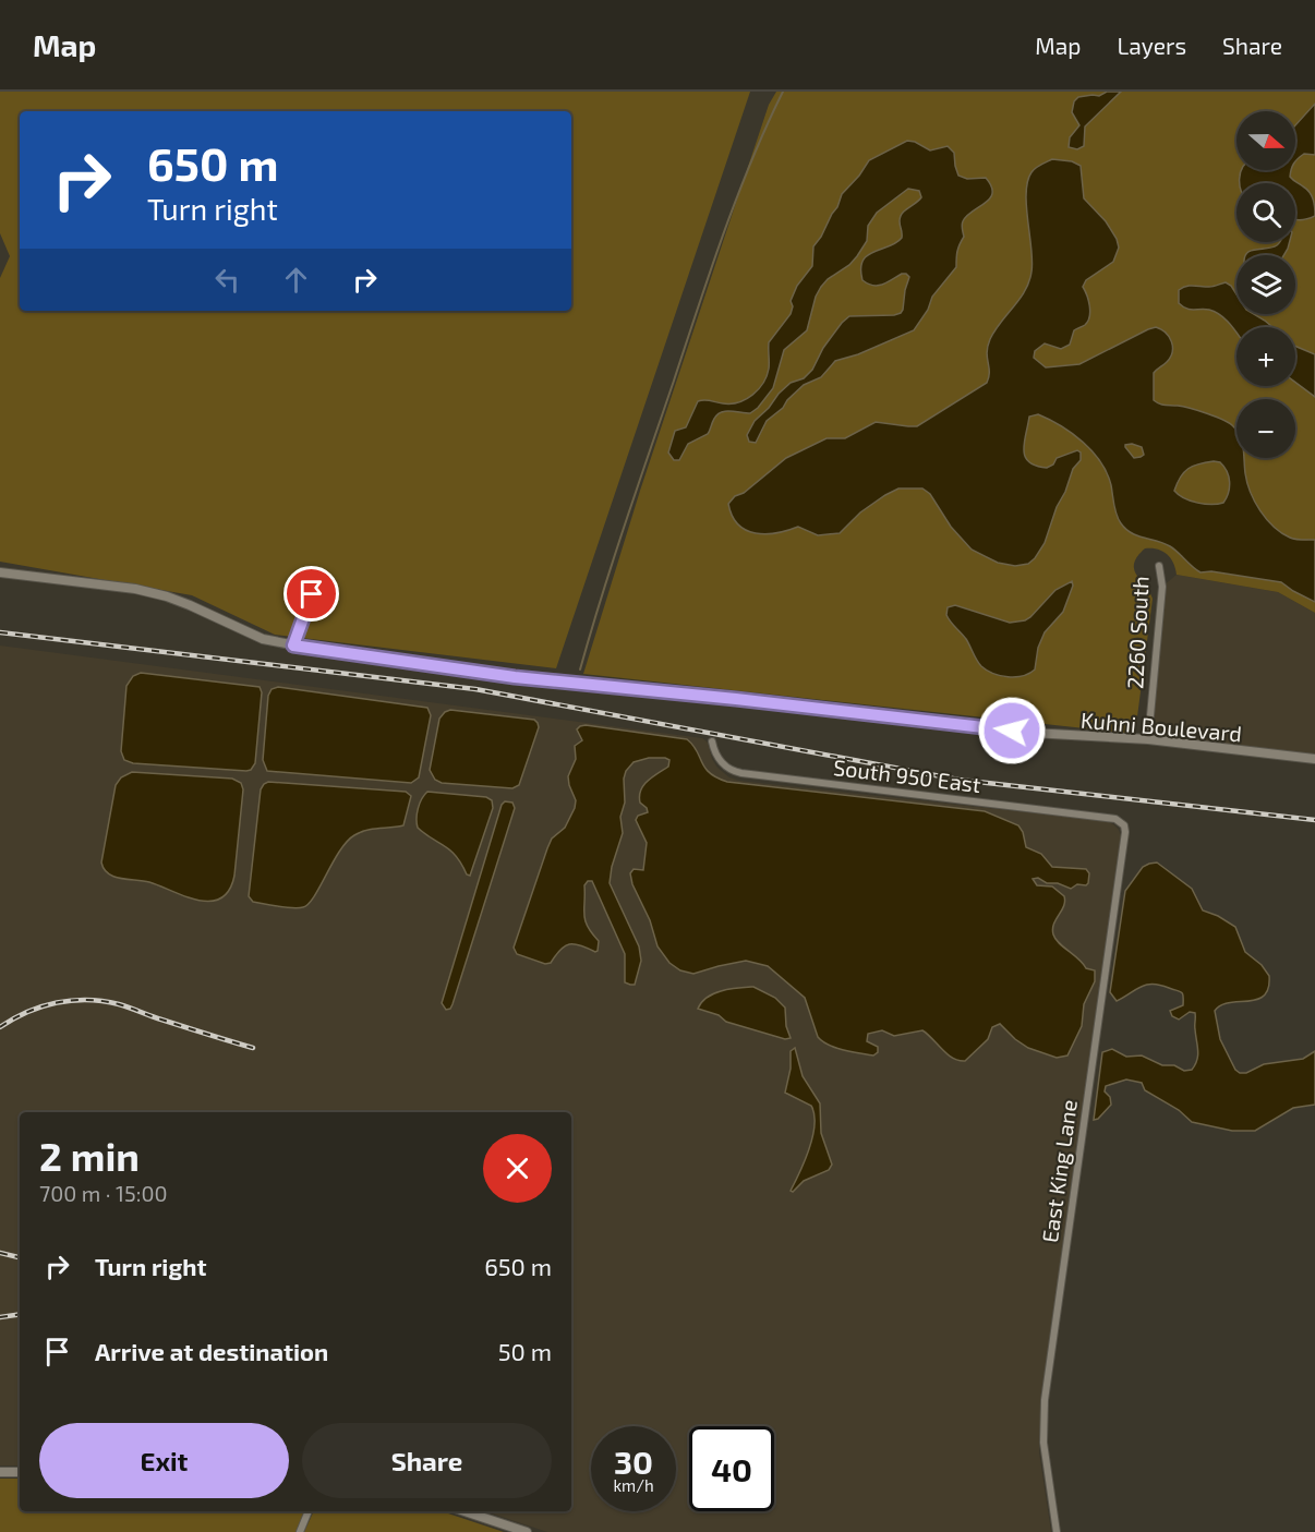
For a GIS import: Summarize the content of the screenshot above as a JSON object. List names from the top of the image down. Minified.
{"streets":{"street":["2260 South","Kuhni Boulevard","South 950 East","East King Lane"]},"crossings":[["2260 South","Kuhni Boulevard"],["South 950 East","East King Lane"]],"north":"right","page":{"header":"Map","nav":["Map","Layers","Share"],"map_buttons":["+","−"],"turn":["650 m","Turn right"],"heading":["2 min","700 m · 15:00"],"list":[{"name":"Turn right","value":"650 m"},{"name":"Arrive at destination","value":"50 m"}],"buttons":["Exit","Share"],"speed":"30 km/h","limit":"40"}}
